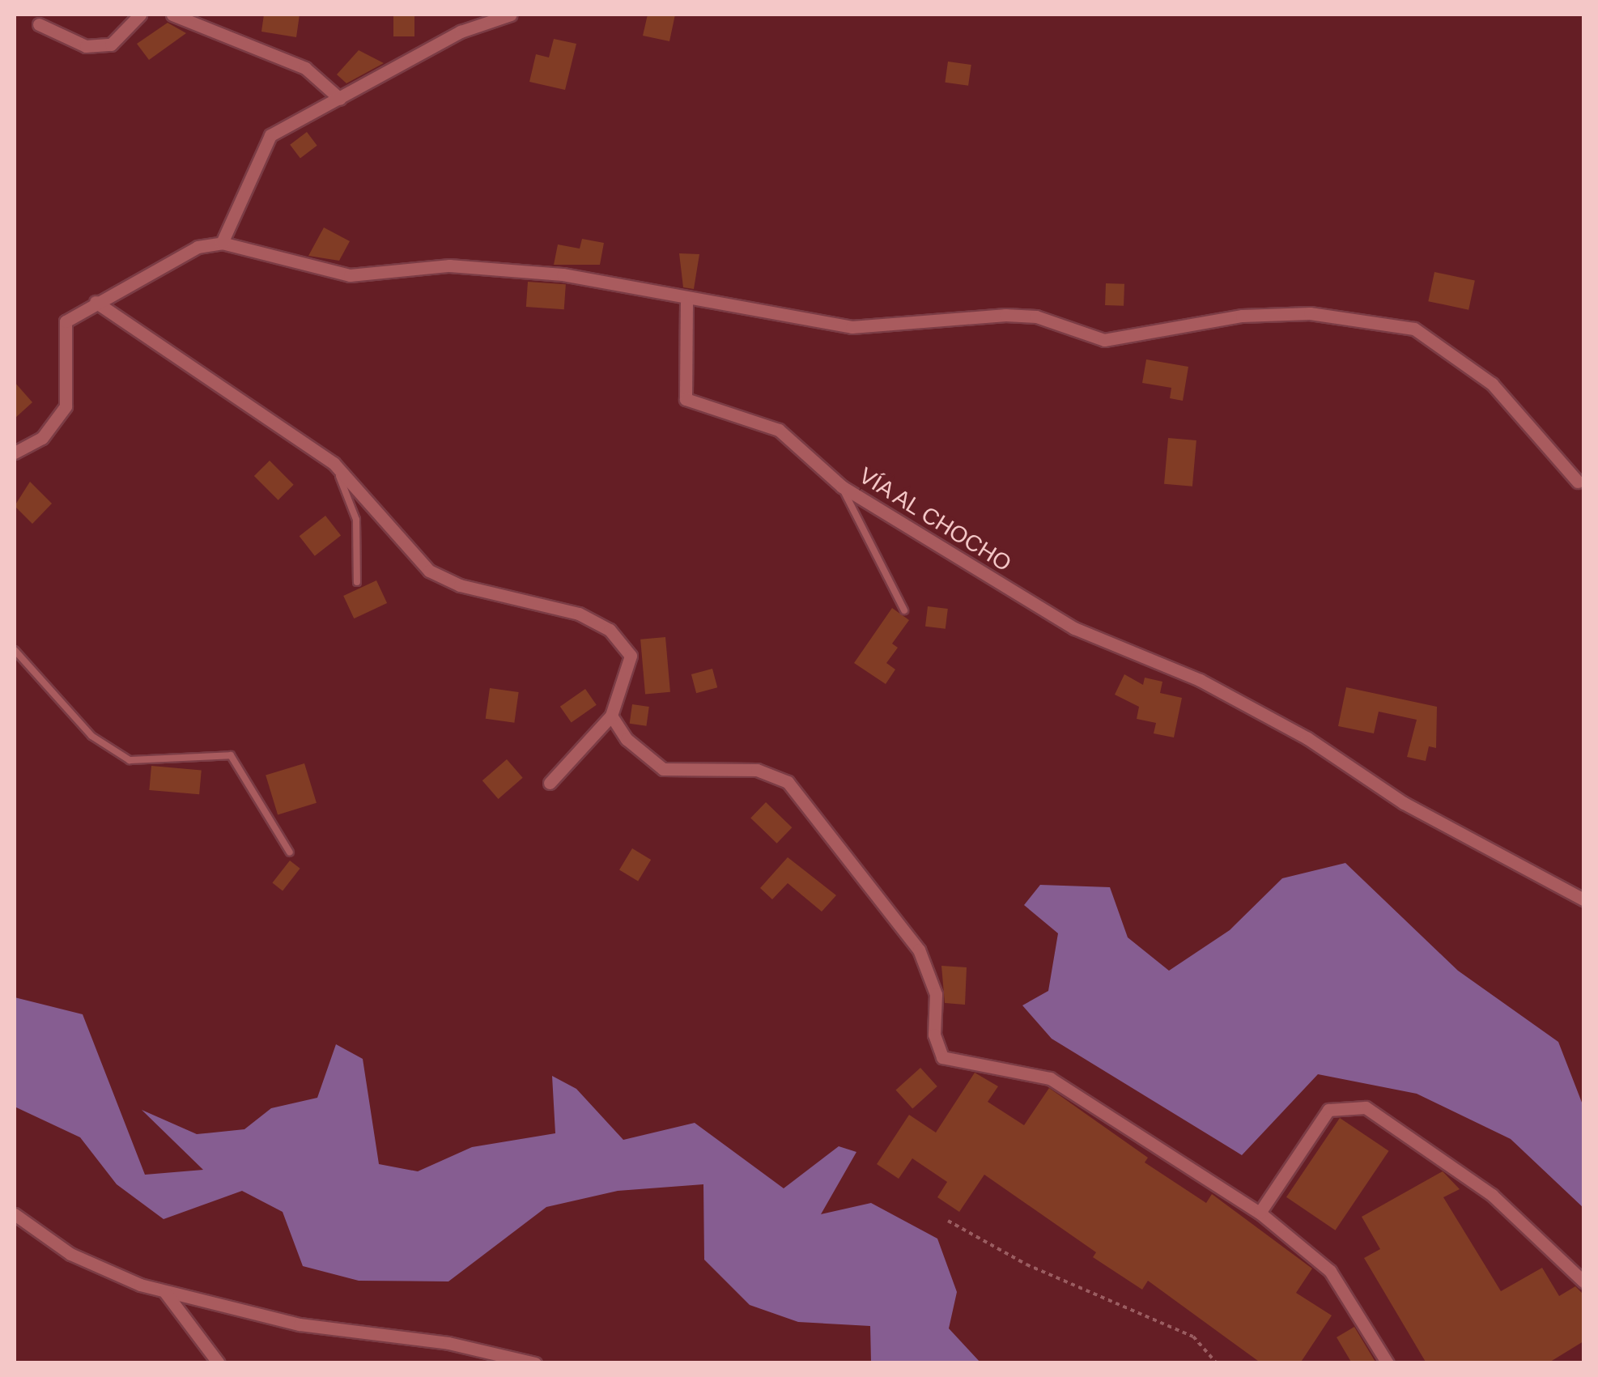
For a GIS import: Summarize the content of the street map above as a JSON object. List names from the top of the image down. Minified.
{"streets":{"street":["VÍA AL CHOCHO"]}}
